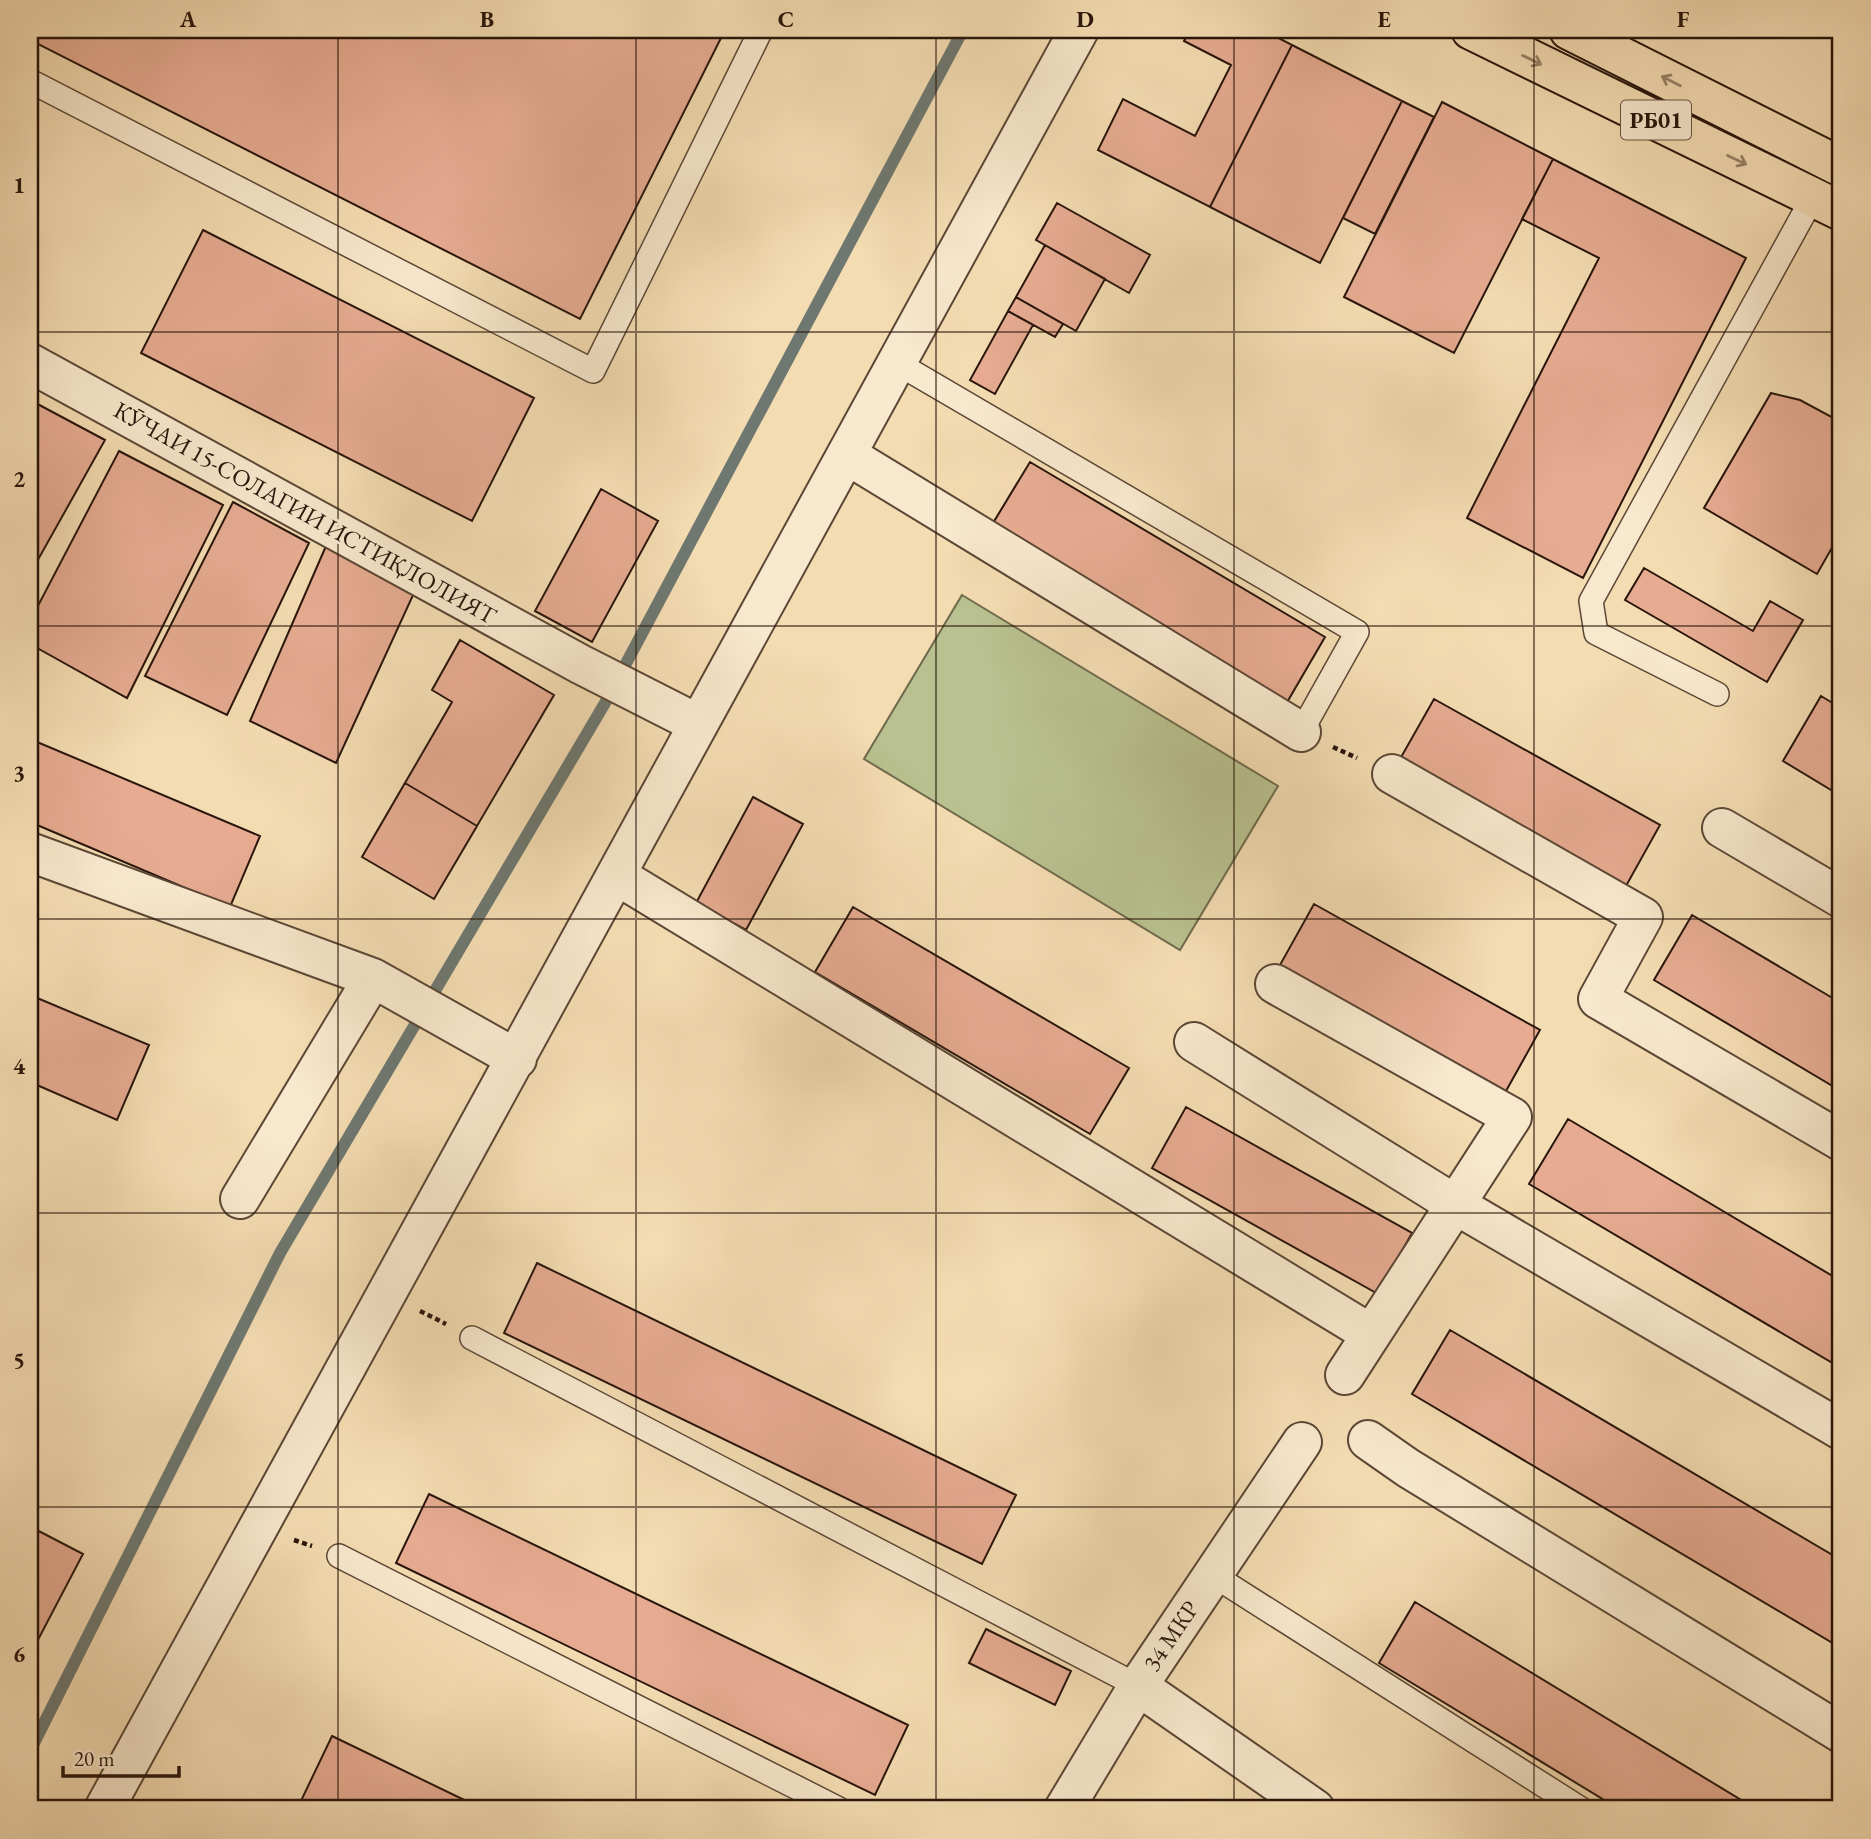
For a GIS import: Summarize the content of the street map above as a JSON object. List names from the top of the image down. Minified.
{"streets":{"highway":["РБ01"],"street":["КӮЧАИ 15-СОЛАГИИ ИСТИҚЛОЛИЯТ","34 МКР"]},"scale_bar":"20 m","grid":{"columns":["A","B","C","D","E","F"],"rows":["1","2","3","4","5","6"]}}
